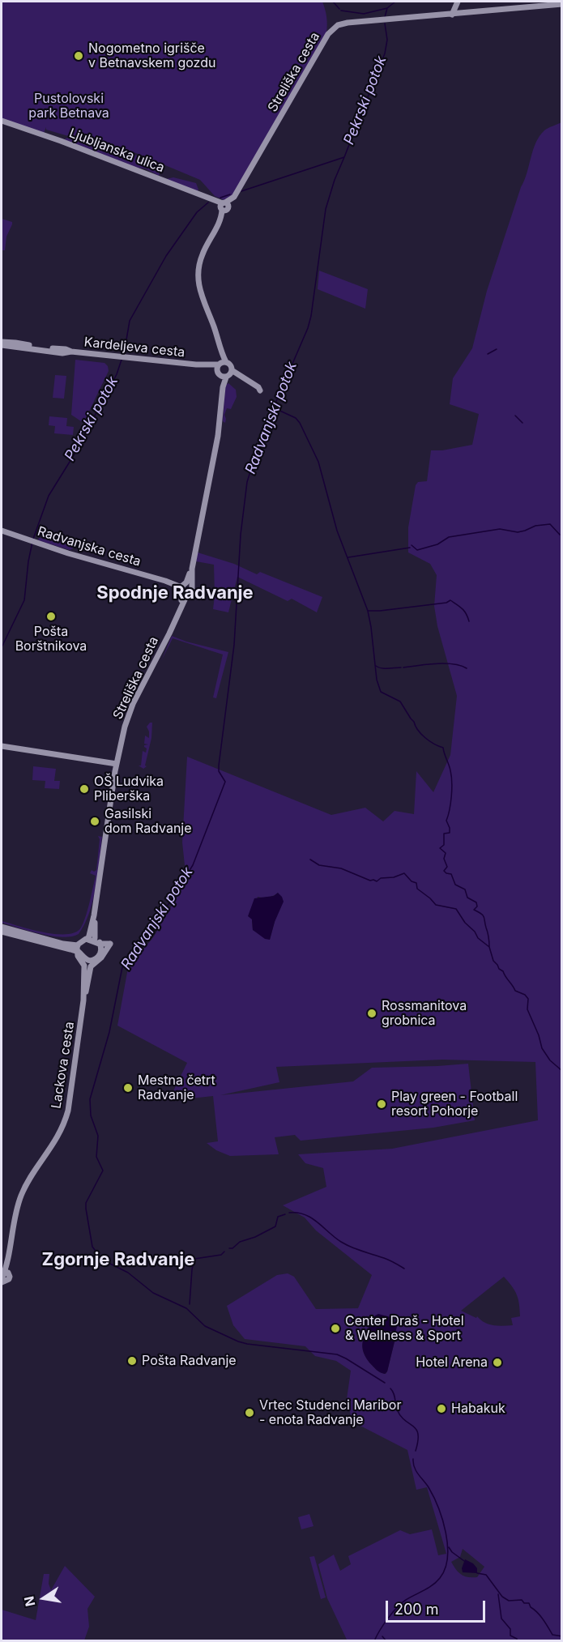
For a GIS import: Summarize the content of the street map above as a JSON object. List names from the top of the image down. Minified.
{"streets":{"street":["Streliška cesta","Ljubljanska ulica","Kardeljeva cesta","Radvanjska cesta","Lackova cesta"]},"crossings":[["Streliška cesta","Ljubljanska ulica"],["Streliška cesta","Radvanjska cesta"]],"districts":["Spodnje Radvanje","Zgornje Radvanje"],"water":["Pekrski potok","Radvanjski potok"],"parks":["Pustolovski park Betnava"],"places":["Nogometno igrišče v Betnavskem gozdu","Pošta Borštnikova","OŠ Ludvika Pliberška","Gasilski dom Radvanje","Rossmanitova grobnica","Mestna četrt Radvanje","Play green - Football resort Pohorje","Center Draš - Hotel & Wellness & Sport","Pošta Radvanje","Hotel Arena","Habakuk","Vrtec Studenci Maribor - enota Radvanje"],"scale_bar":"200 m","north":"left"}
